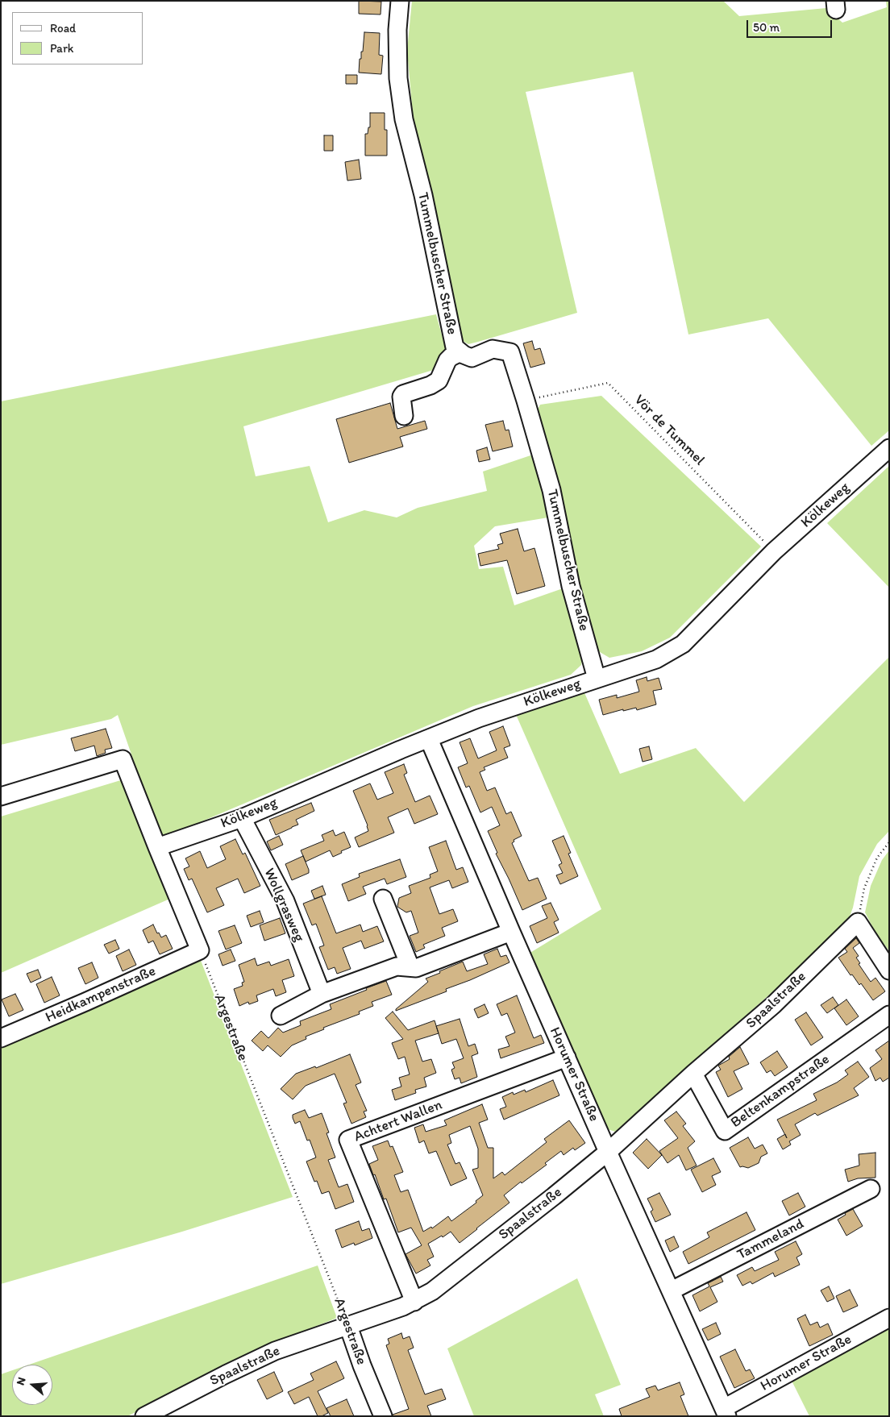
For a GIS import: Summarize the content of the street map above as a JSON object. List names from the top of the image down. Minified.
{"streets":{"street":["Tummelbuscher Straße","Kölkeweg","Wollgrasweg","Heidkampenstraße","Spaalstraße","Argestraße","Horumer Straße","Beltenkampstraße","Achtert Wallen","Tammeland"],"path":["Vör de Tummel"]},"crossings":[["Tummelbuscher Straße","Vör de Tummel"],["Tummelbuscher Straße","Kölkeweg"],["Vör de Tummel","Kölkeweg"],["Kölkeweg","Wollgrasweg"],["Kölkeweg","Horumer Straße"],["Heidkampenstraße","Argestraße"],["Spaalstraße","Argestraße"],["Spaalstraße","Horumer Straße"],["Spaalstraße","Beltenkampstraße"],["Spaalstraße","Achtert Wallen"],["Horumer Straße","Achtert Wallen"],["Horumer Straße","Tammeland"]],"legend":["Road","Park"],"scale_bar":"50 m","north":"left"}
